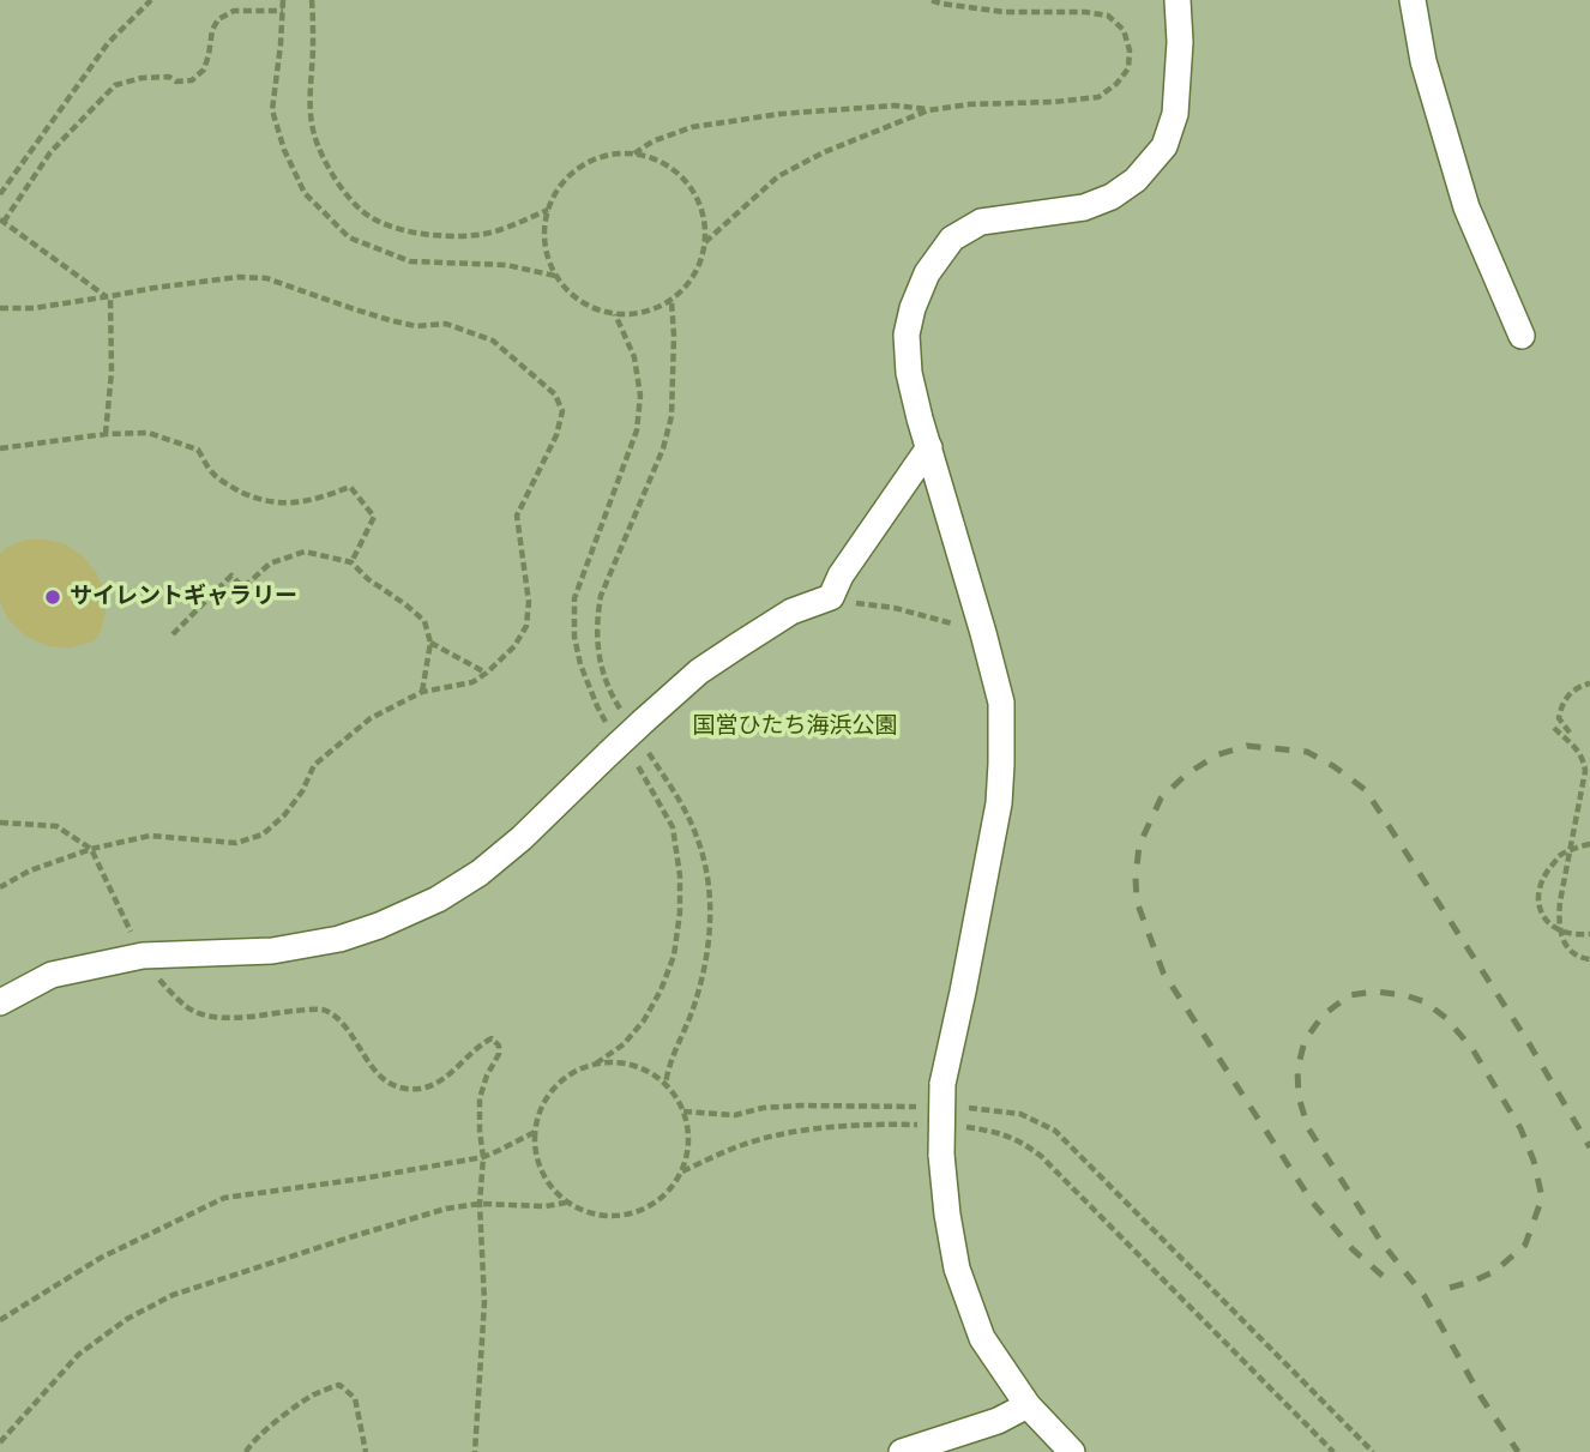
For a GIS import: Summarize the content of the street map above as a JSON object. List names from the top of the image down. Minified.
{"parks":["国営ひたち海浜公園"],"places":["サイレントギャラリー"]}
